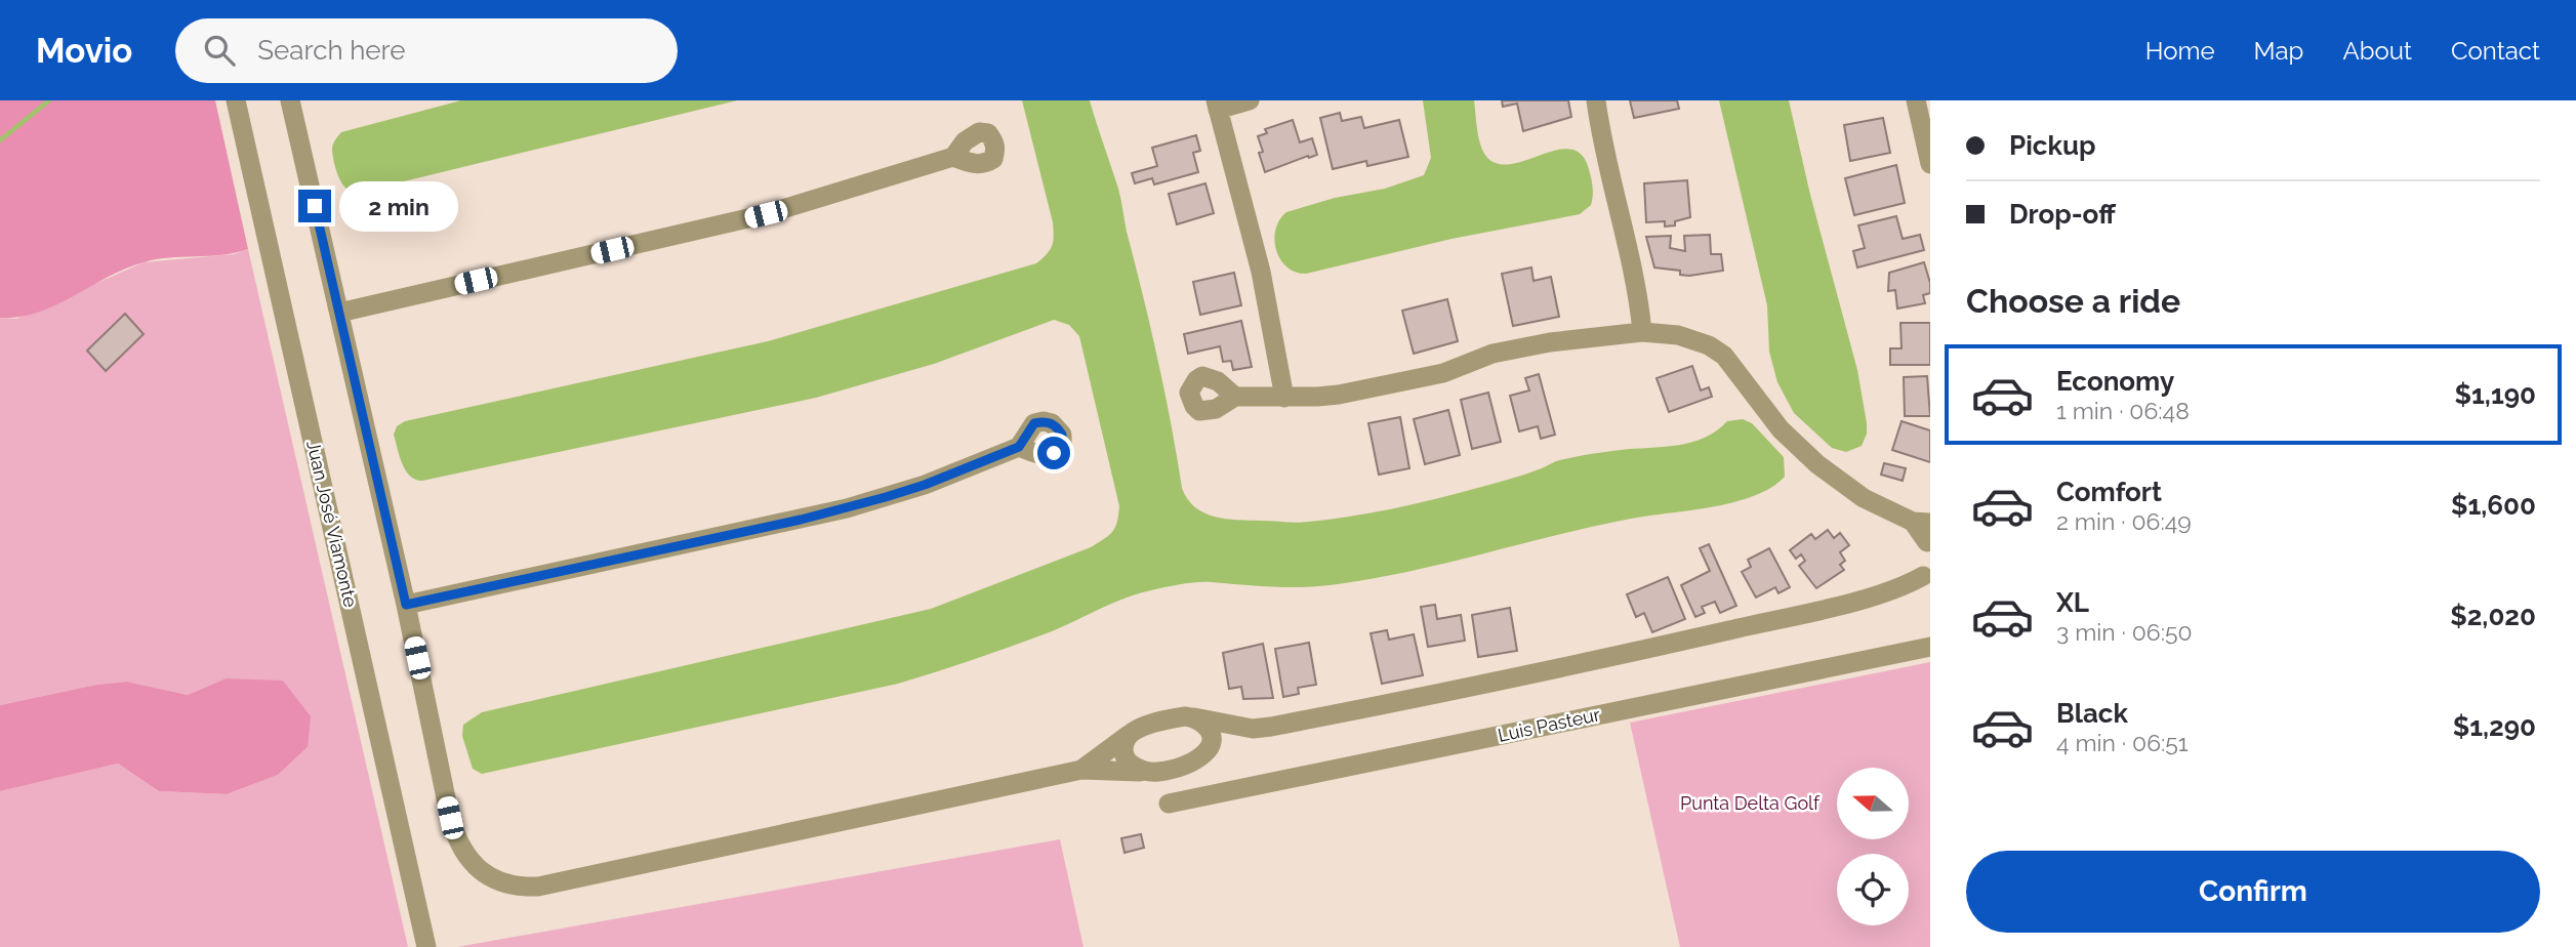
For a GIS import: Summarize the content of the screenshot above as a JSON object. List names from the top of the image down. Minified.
{"streets":{"street":["Juan José Viamonte","Luis Pasteur"]},"parks":["Punta Delta Golf"],"north":"left","page":{"header":"Movio","search":"Search here","nav":["Home","Map","About","Contact"],"banner":["Pickup","Drop-off"],"bubble":"2 min","heading":"Choose a ride","list":[{"name":"Economy","note":"1 min · 06:48","value":"$1,190"},{"name":"Comfort","note":"2 min · 06:49","value":"$1,600"},{"name":"XL","note":"3 min · 06:50","value":"$2,020"},{"name":"Black","note":"4 min · 06:51","value":"$1,290"}],"buttons":"Confirm"}}
